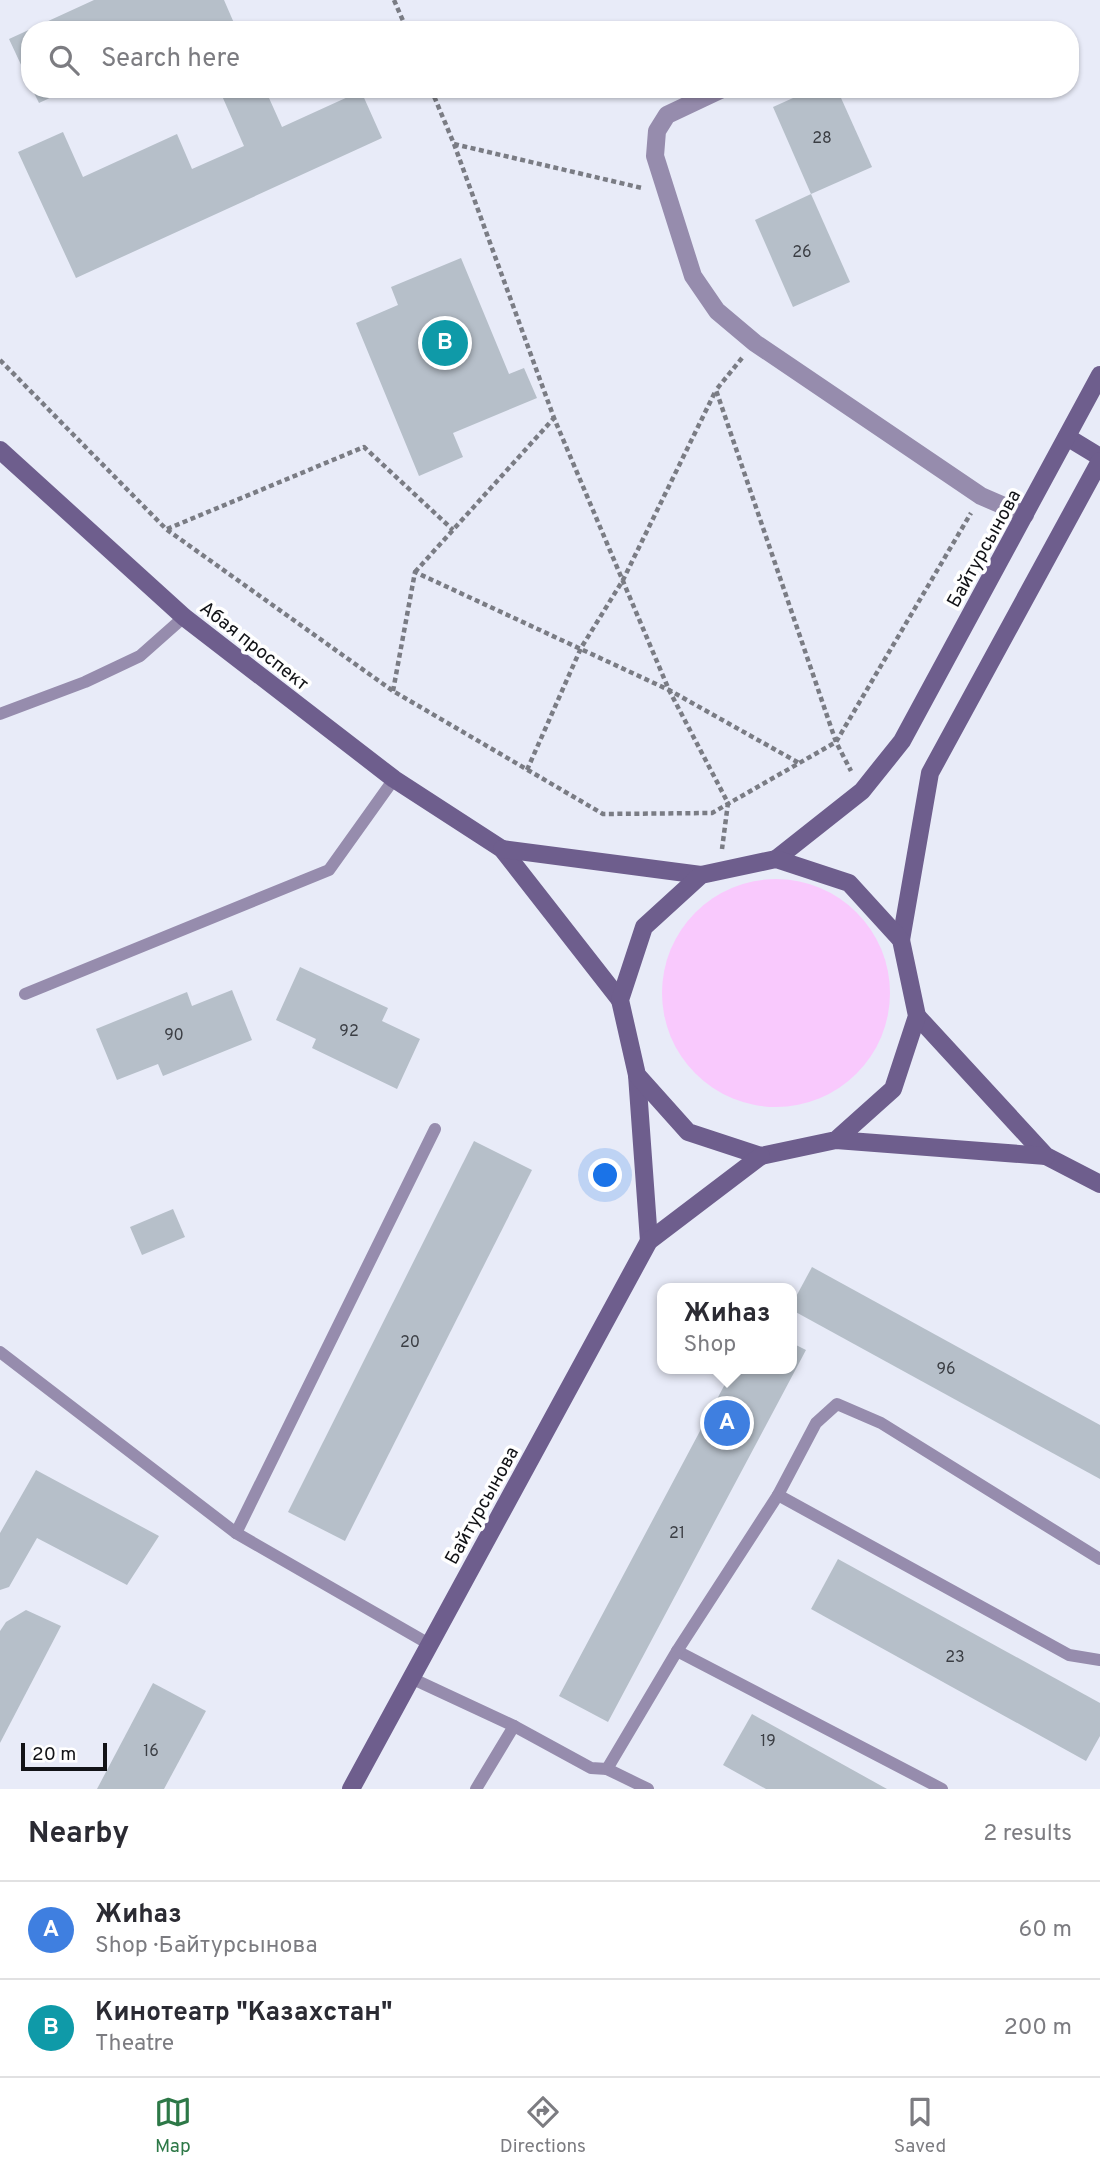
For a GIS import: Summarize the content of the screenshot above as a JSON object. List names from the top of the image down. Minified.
{"streets":{"street":["Байтурсынова","Абая проспект"]},"house_numbers":["28","26","92","90","20","96","21","23","19","16"],"scale_bar":"20 m","page":{"search":"Search here","pins":["B","A"],"popup":["Жиһаз","Shop"],"scale":"20 m","heading":["Nearby","2 results"],"list":[{"mark":"A","name":"Жиһаз","note":"Shop · Байтурсынова","value":"60 m"},{"mark":"B","name":"Кинотеатр \"Казахстан\"","note":"Theatre","value":"200 m"}],"nav":["Map","Directions","Saved"]}}
